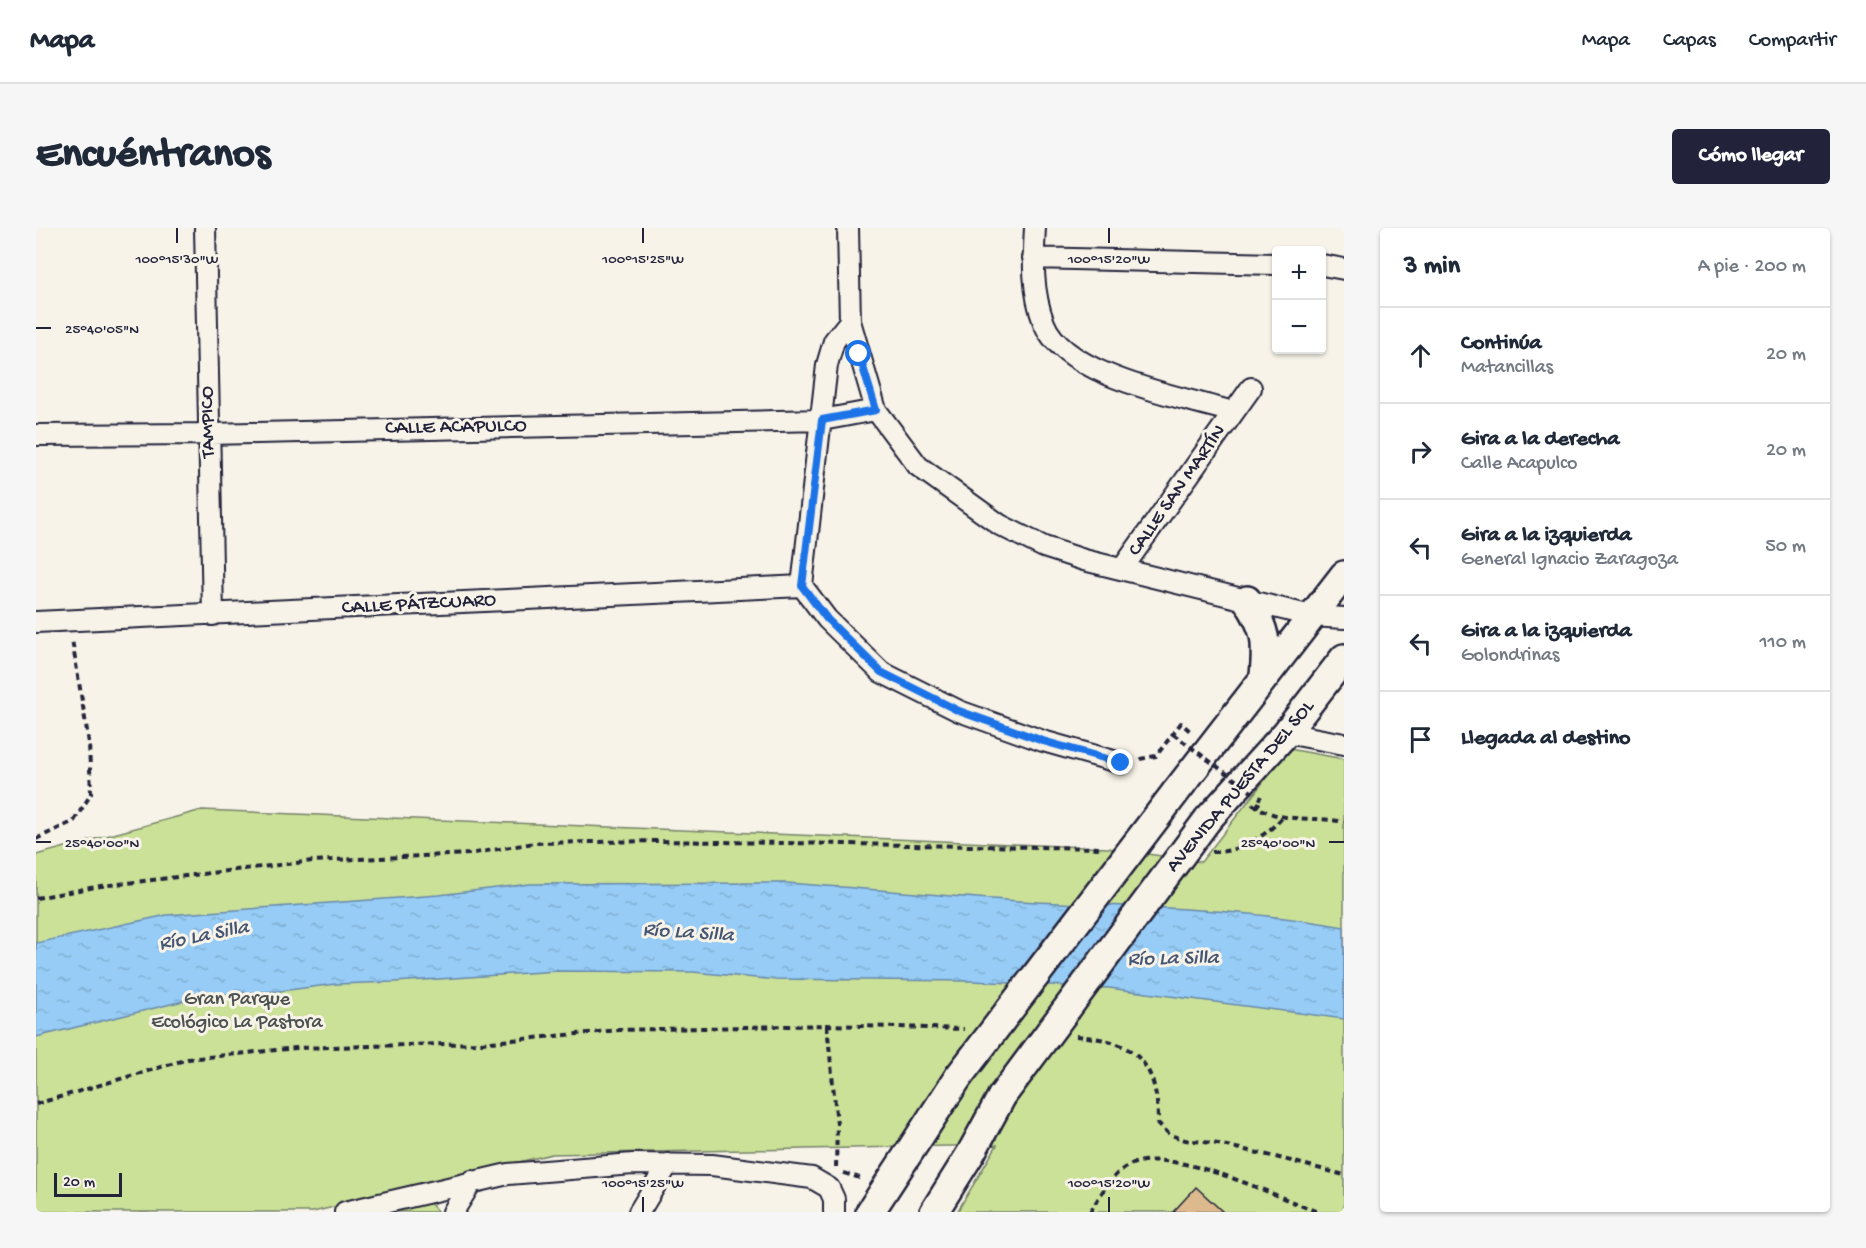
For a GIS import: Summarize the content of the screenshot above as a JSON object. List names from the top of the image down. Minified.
{"streets":{"main road":["AVENIDA PUESTA DEL SOL"],"street":["TAMPICO","CALLE ACAPULCO","CALLE SAN MARTÍN","CALLE PÁTZCUARO"]},"crossings":[["TAMPICO","CALLE ACAPULCO"],["TAMPICO","CALLE PÁTZCUARO"]],"water":["Río La Silla"],"parks":["Gran Parque Ecológico La Pastora"],"scale_bar":"20 m","page":{"header":"Mapa","nav":["Mapa","Capas","Compartir"],"buttons":"Cómo llegar","title":"Encuéntranos","heading":["3 min","A pie · 200 m"],"map_buttons":["+","−"],"list":[["Continúa","Matancillas","20 m"],["Gira a la derecha","Calle Acapulco","20 m"],["Gira a la izquierda","General Ignacio Zaragoza","50 m"],["Gira a la izquierda","Golondrinas","110 m"],"Llegada al destino"],"scale":"20 m"},"coordinates":["100°15'30\"W","100°15'25\"W","100°15'20\"W","25°40'05\"N","25°40'00\"N"]}
